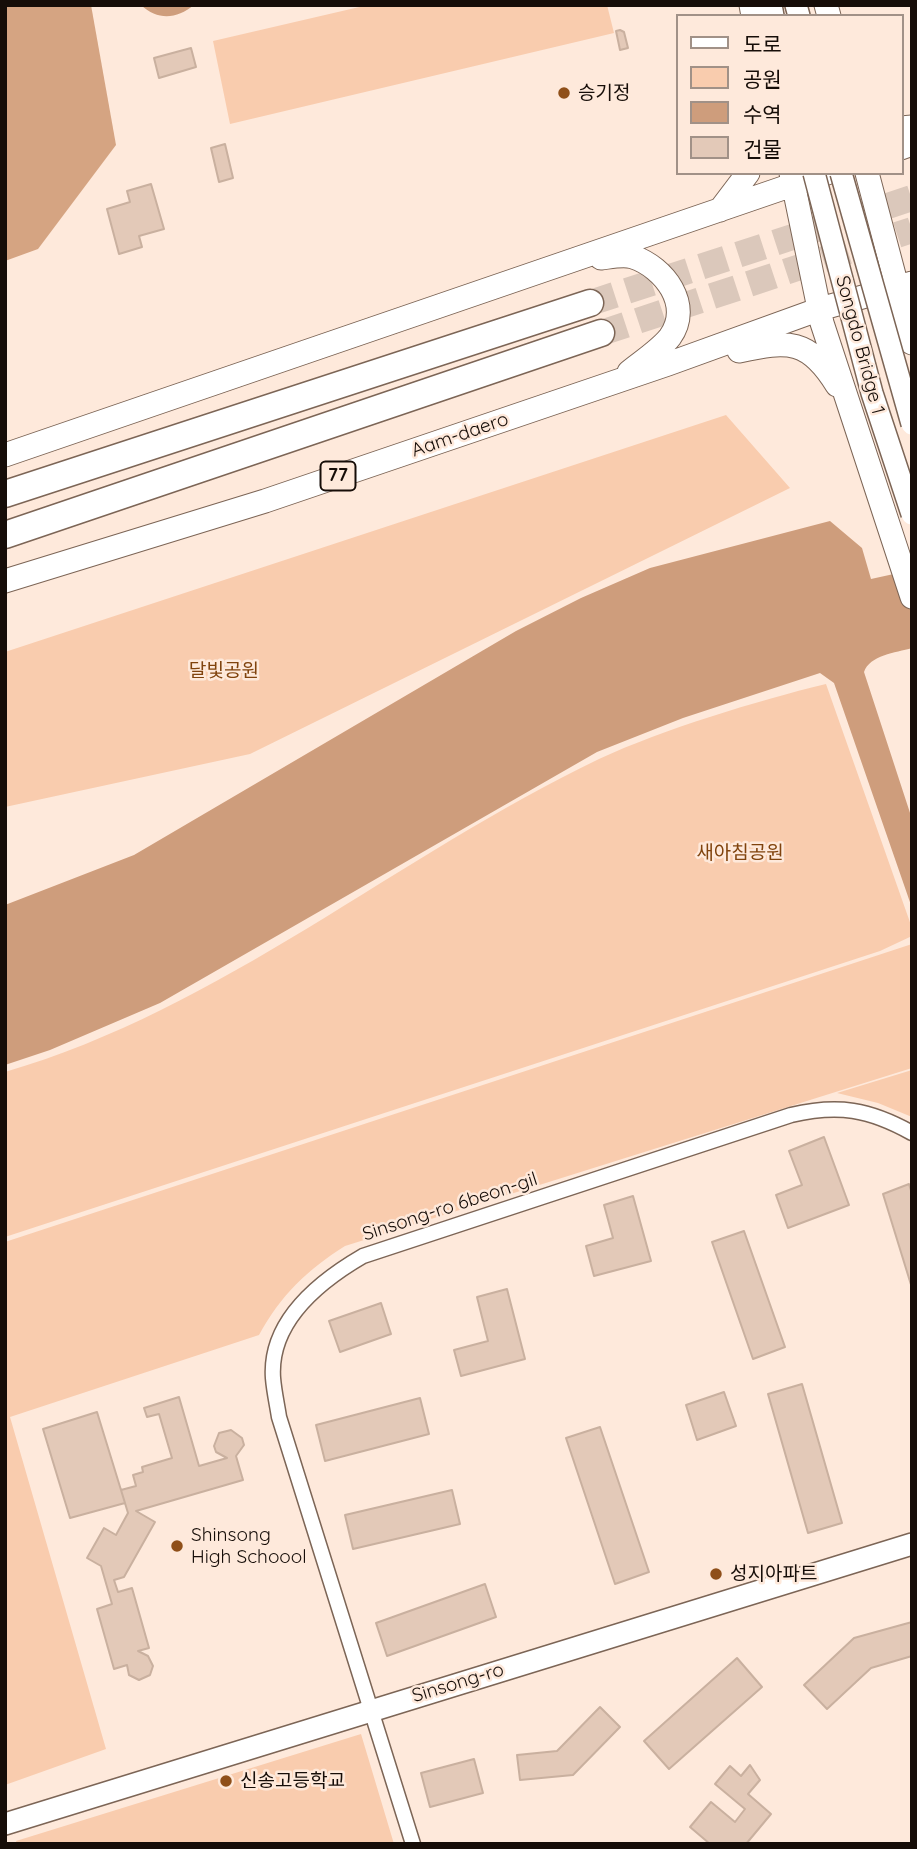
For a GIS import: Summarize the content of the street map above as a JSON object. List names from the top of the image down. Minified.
{"streets":{"main road":["Aam-daero","77"],"street":["Songdo Bridge 1","Sinsong-ro 6beon-gil","Sinsong-ro"]},"crossings":[["Sinsong-ro 6beon-gil","Sinsong-ro"]],"parks":["달빛공원","새아침공원"],"places":["승기정","Shinsong High Schoool","성지아파트","신송고등학교"],"legend":["도로","공원","수역","건물"]}
